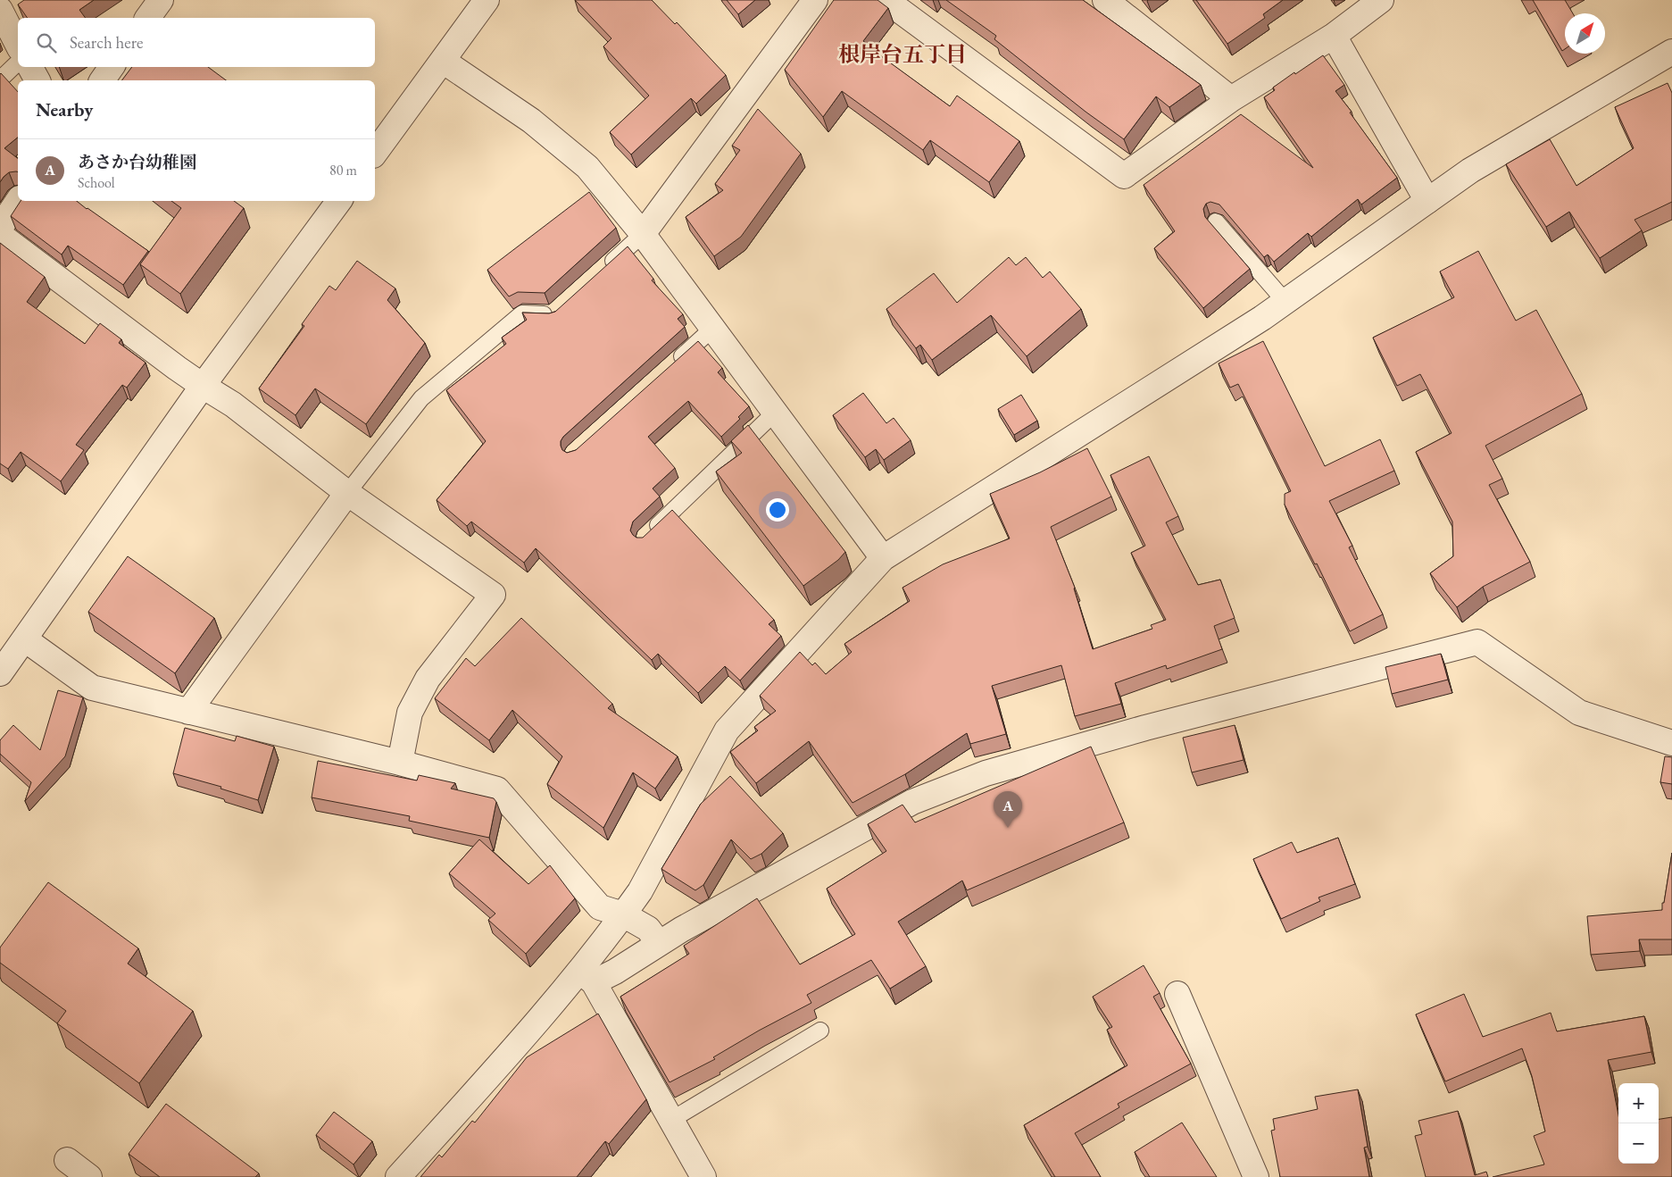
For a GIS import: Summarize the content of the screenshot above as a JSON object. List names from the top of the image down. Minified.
{"districts":["根岸台五丁目"],"north":"top right","page":{"search":"Search here","heading":"Nearby","list":[{"mark":"A","name":"あさか台幼稚園","note":"School","value":"80 m"}],"pins":"A","map_buttons":["+","−"]}}
